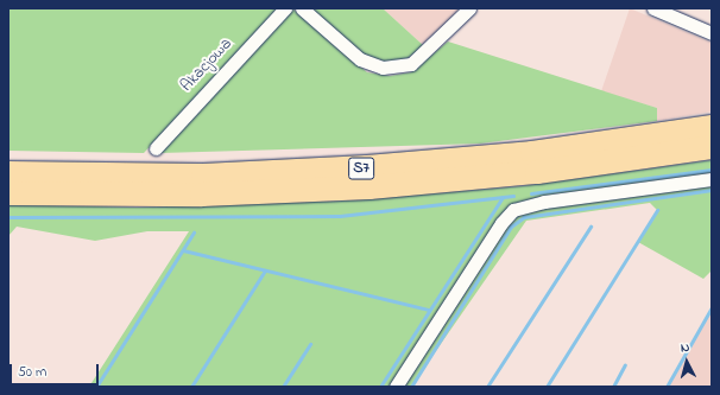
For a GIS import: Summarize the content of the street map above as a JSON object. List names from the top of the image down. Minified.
{"streets":{"highway":["S7"],"street":["Akacjowa"]},"scale_bar":"50 m","north":"top"}
